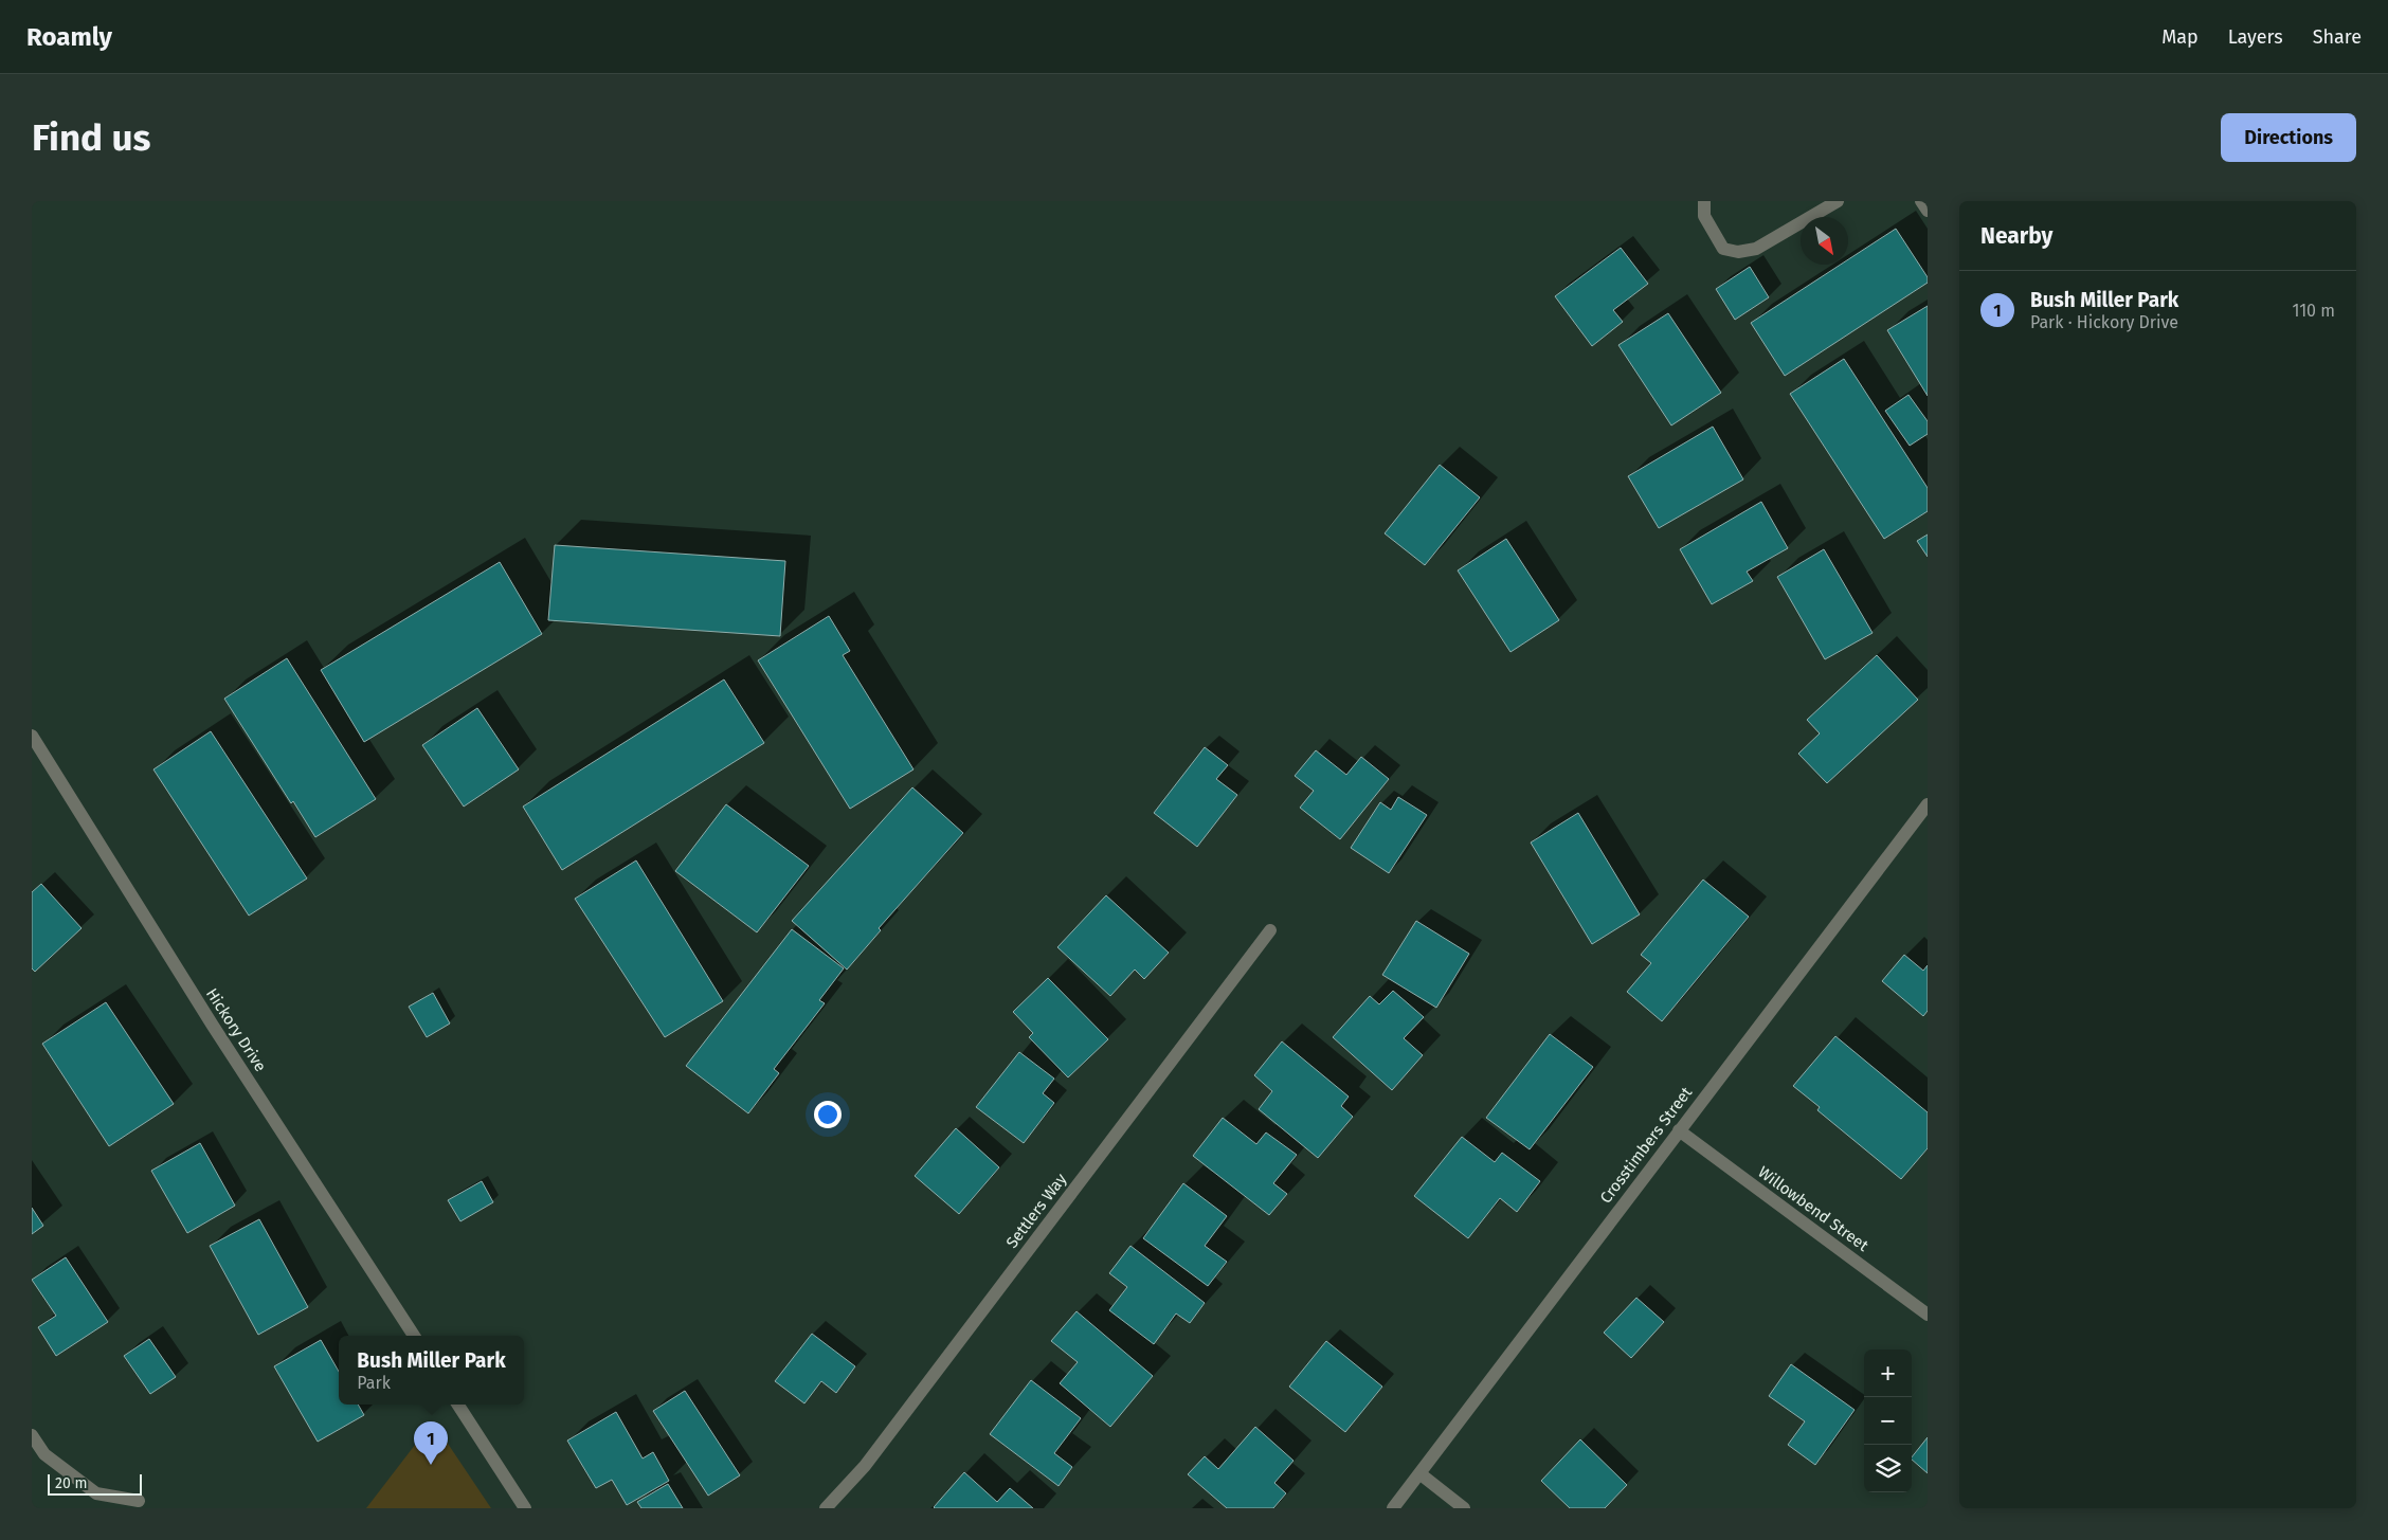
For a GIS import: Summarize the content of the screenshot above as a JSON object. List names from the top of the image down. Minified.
{"streets":{"street":["Hickory Drive","Crosstimbers Street","Willowbend Street","Settlers Way"]},"crossings":[["Crosstimbers Street","Willowbend Street"]],"scale_bar":"20 m","north":"bottom right","page":{"header":"Roamly","nav":["Map","Layers","Share"],"buttons":"Directions","title":"Find us","heading":"Nearby","list":[{"mark":"1","name":"Bush Miller Park","note":"Park · Hickory Drive","value":"110 m"}],"popup":["Bush Miller Park","Park"],"map_buttons":["+","−"],"pins":"1","scale":"20 m"}}
